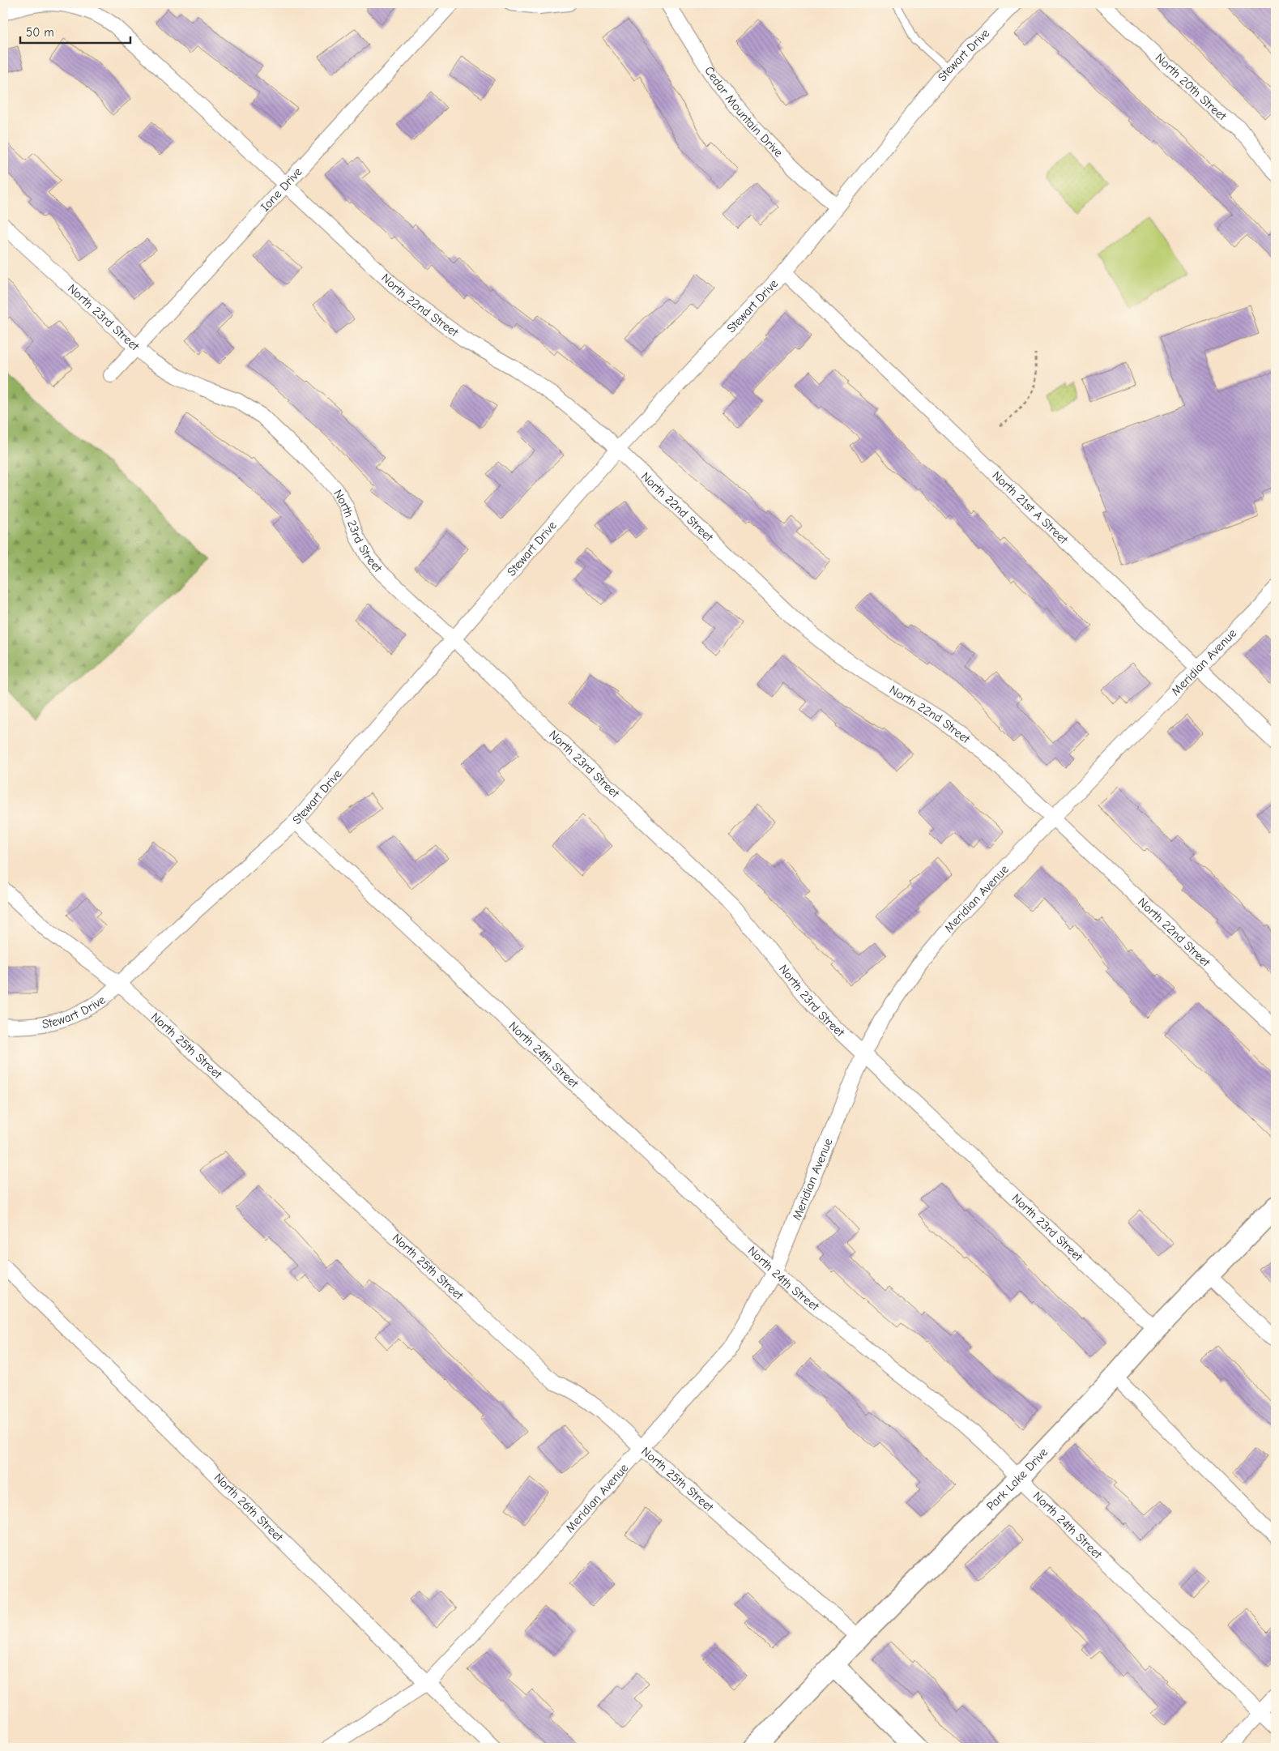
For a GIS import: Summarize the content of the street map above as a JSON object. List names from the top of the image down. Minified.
{"streets":{"street":["Stewart Drive","North 20th Street","Cedar Mountain Drive","Ione Drive","North 22nd Street","North 23rd Street","North 21st A Street","Meridian Avenue","North 25th Street","North 24th Street","Park Lake Drive","North 26th Street"]},"crossings":[["Stewart Drive","Cedar Mountain Drive"],["Stewart Drive","North 22nd Street"],["Stewart Drive","North 23rd Street"],["Stewart Drive","North 21st A Street"],["Stewart Drive","North 25th Street"],["Stewart Drive","North 24th Street"],["Ione Drive","North 22nd Street"],["Ione Drive","North 23rd Street"],["North 22nd Street","Meridian Avenue"],["North 23rd Street","Meridian Avenue"],["North 23rd Street","Park Lake Drive"],["North 21st A Street","Meridian Avenue"],["Meridian Avenue","North 25th Street"],["Meridian Avenue","North 24th Street"],["Meridian Avenue","North 26th Street"],["North 25th Street","Park Lake Drive"],["North 24th Street","Park Lake Drive"]],"scale_bar":"50 m"}
